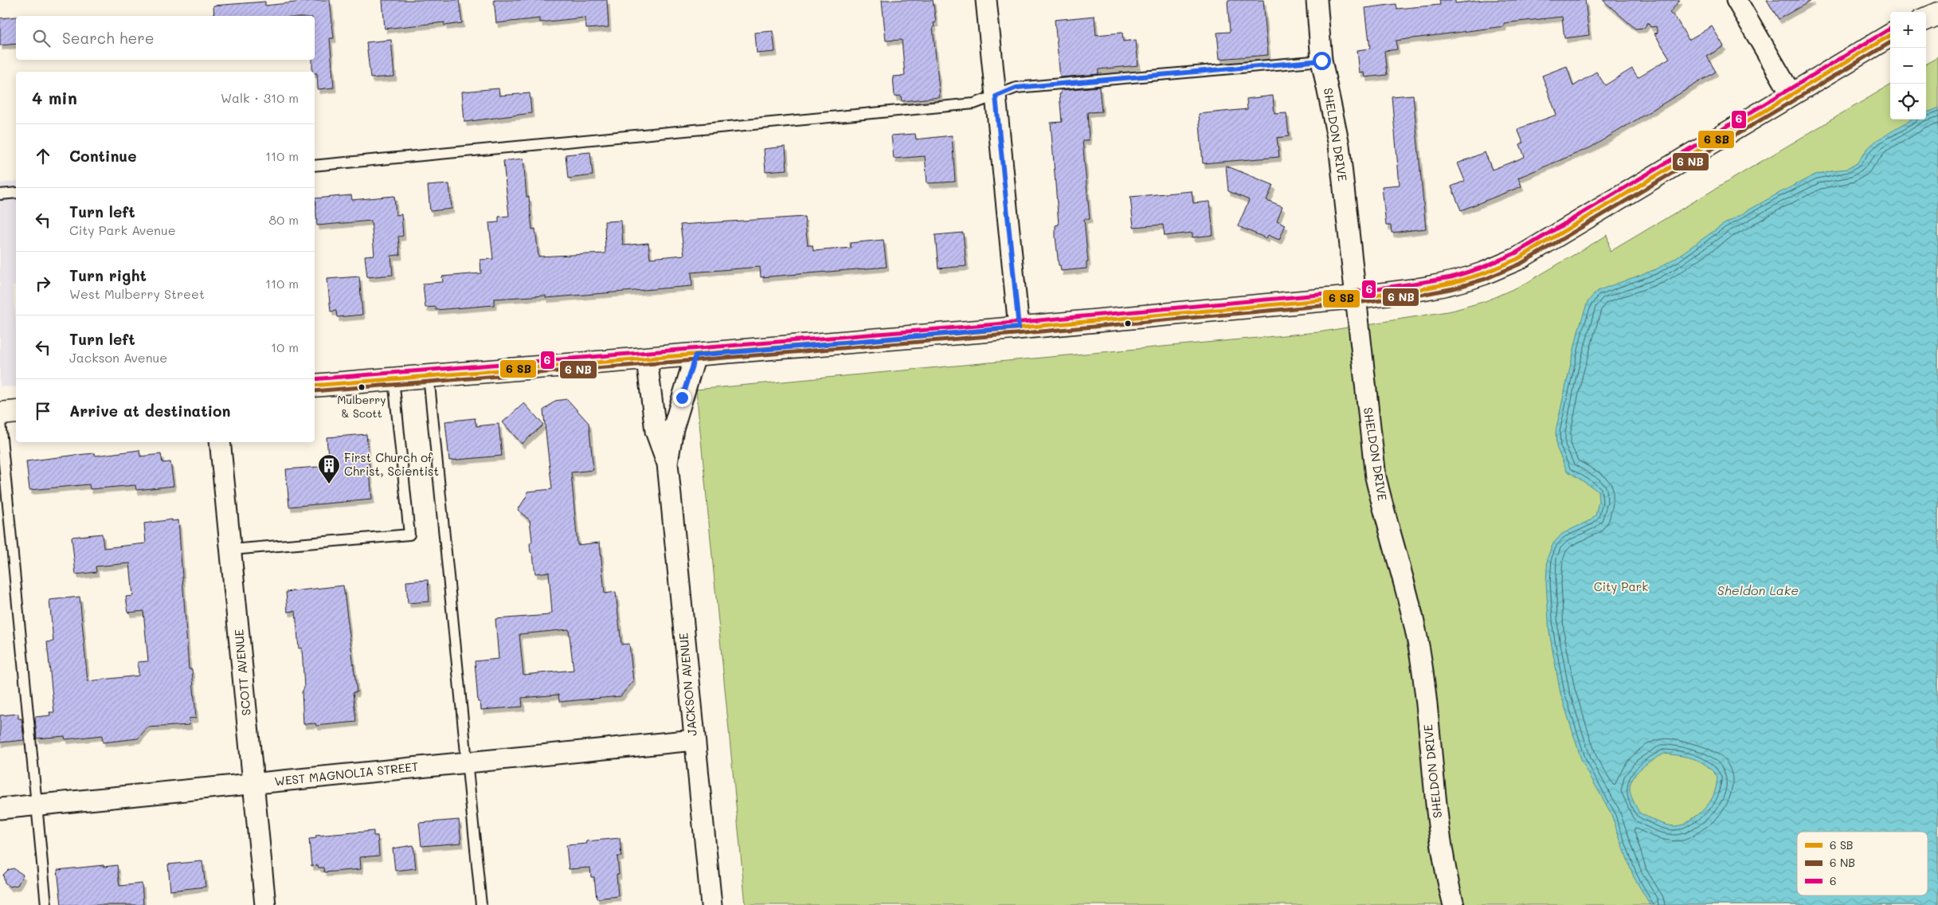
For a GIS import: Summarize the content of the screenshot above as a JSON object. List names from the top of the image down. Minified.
{"streets":{"street":["SHELDON DRIVE","SCOTT AVENUE","JACKSON AVENUE","WEST MAGNOLIA STREET"]},"crossings":[["SCOTT AVENUE","WEST MAGNOLIA STREET"],["JACKSON AVENUE","WEST MAGNOLIA STREET"]],"water":["Sheldon Lake"],"parks":["City Park"],"places":{"other":["Mulberry & Scott"],"building":["First Church of Christ, Scientist"]},"lines":["transit line 6"],"legend":["6 SB","6 NB","6"],"page":{"map_buttons":["+","−"],"search":"Search here","heading":["4 min","Walk · 310 m"],"list":[["Continue","110 m"],["Turn left","City Park Avenue","80 m"],["Turn right","West Mulberry Street","110 m"],["Turn left","Jackson Avenue","10 m"],"Arrive at destination"]}}
